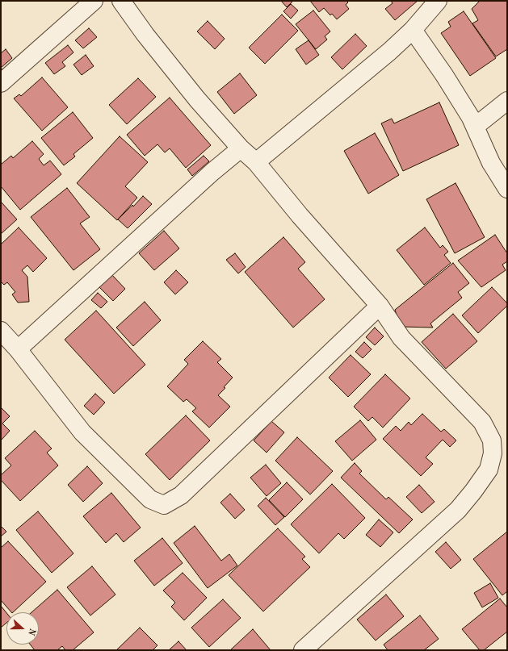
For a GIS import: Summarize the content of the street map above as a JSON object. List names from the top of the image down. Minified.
{"north":"right"}
